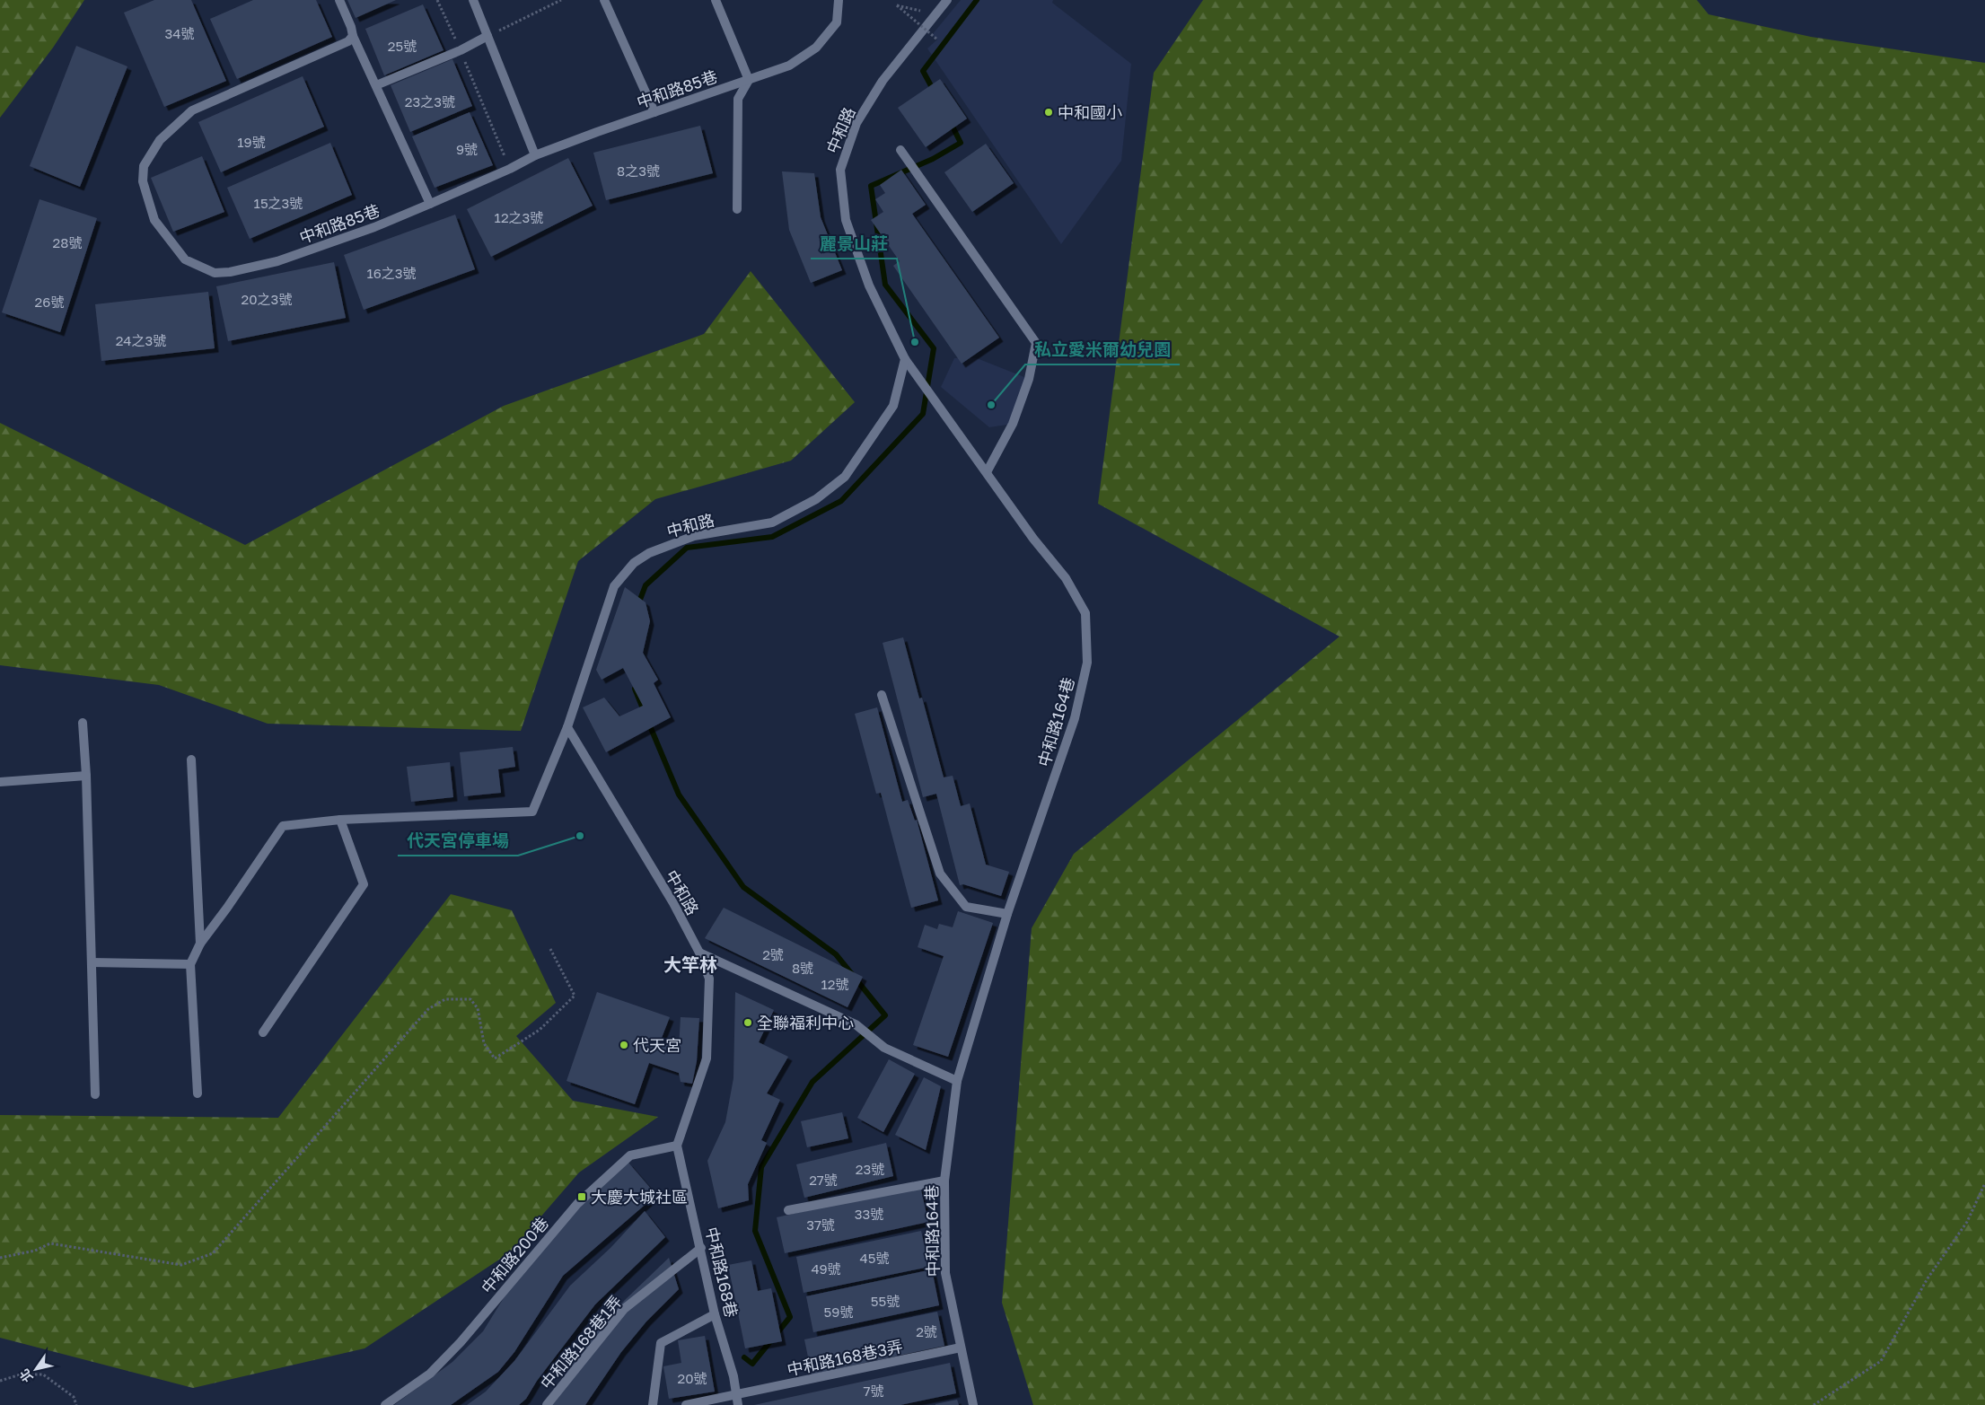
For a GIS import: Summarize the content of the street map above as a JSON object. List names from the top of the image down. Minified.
{"streets":{"street":["中和路85巷","中和路","中和路164巷","中和路200巷","中和路168巷","中和路168巷1弄","中和路168巷3弄"]},"crossings":[["中和路","中和路164巷"],["中和路","中和路200巷"],["中和路","中和路168巷"],["中和路164巷","中和路168巷3弄"],["中和路200巷","中和路168巷"],["中和路168巷","中和路168巷1弄"],["中和路168巷","中和路168巷3弄"]],"districts":["大竿林"],"places":{"other":["中和國小","麗景山莊","私立愛米爾幼兒園","代天宮停車場","全聯福利中心","代天宮"],"transit":["大慶大城社區"]},"house_numbers":["34號","25號","23之3號","19號","9號","8之3號","15之3號","12之3號","28號","16之3號","20之3號","26號","24之3號","2號","8號","12號","23號","27號","33號","37號","45號","49號","55號","59號","2號","20號","7號"],"north":"bottom left"}
